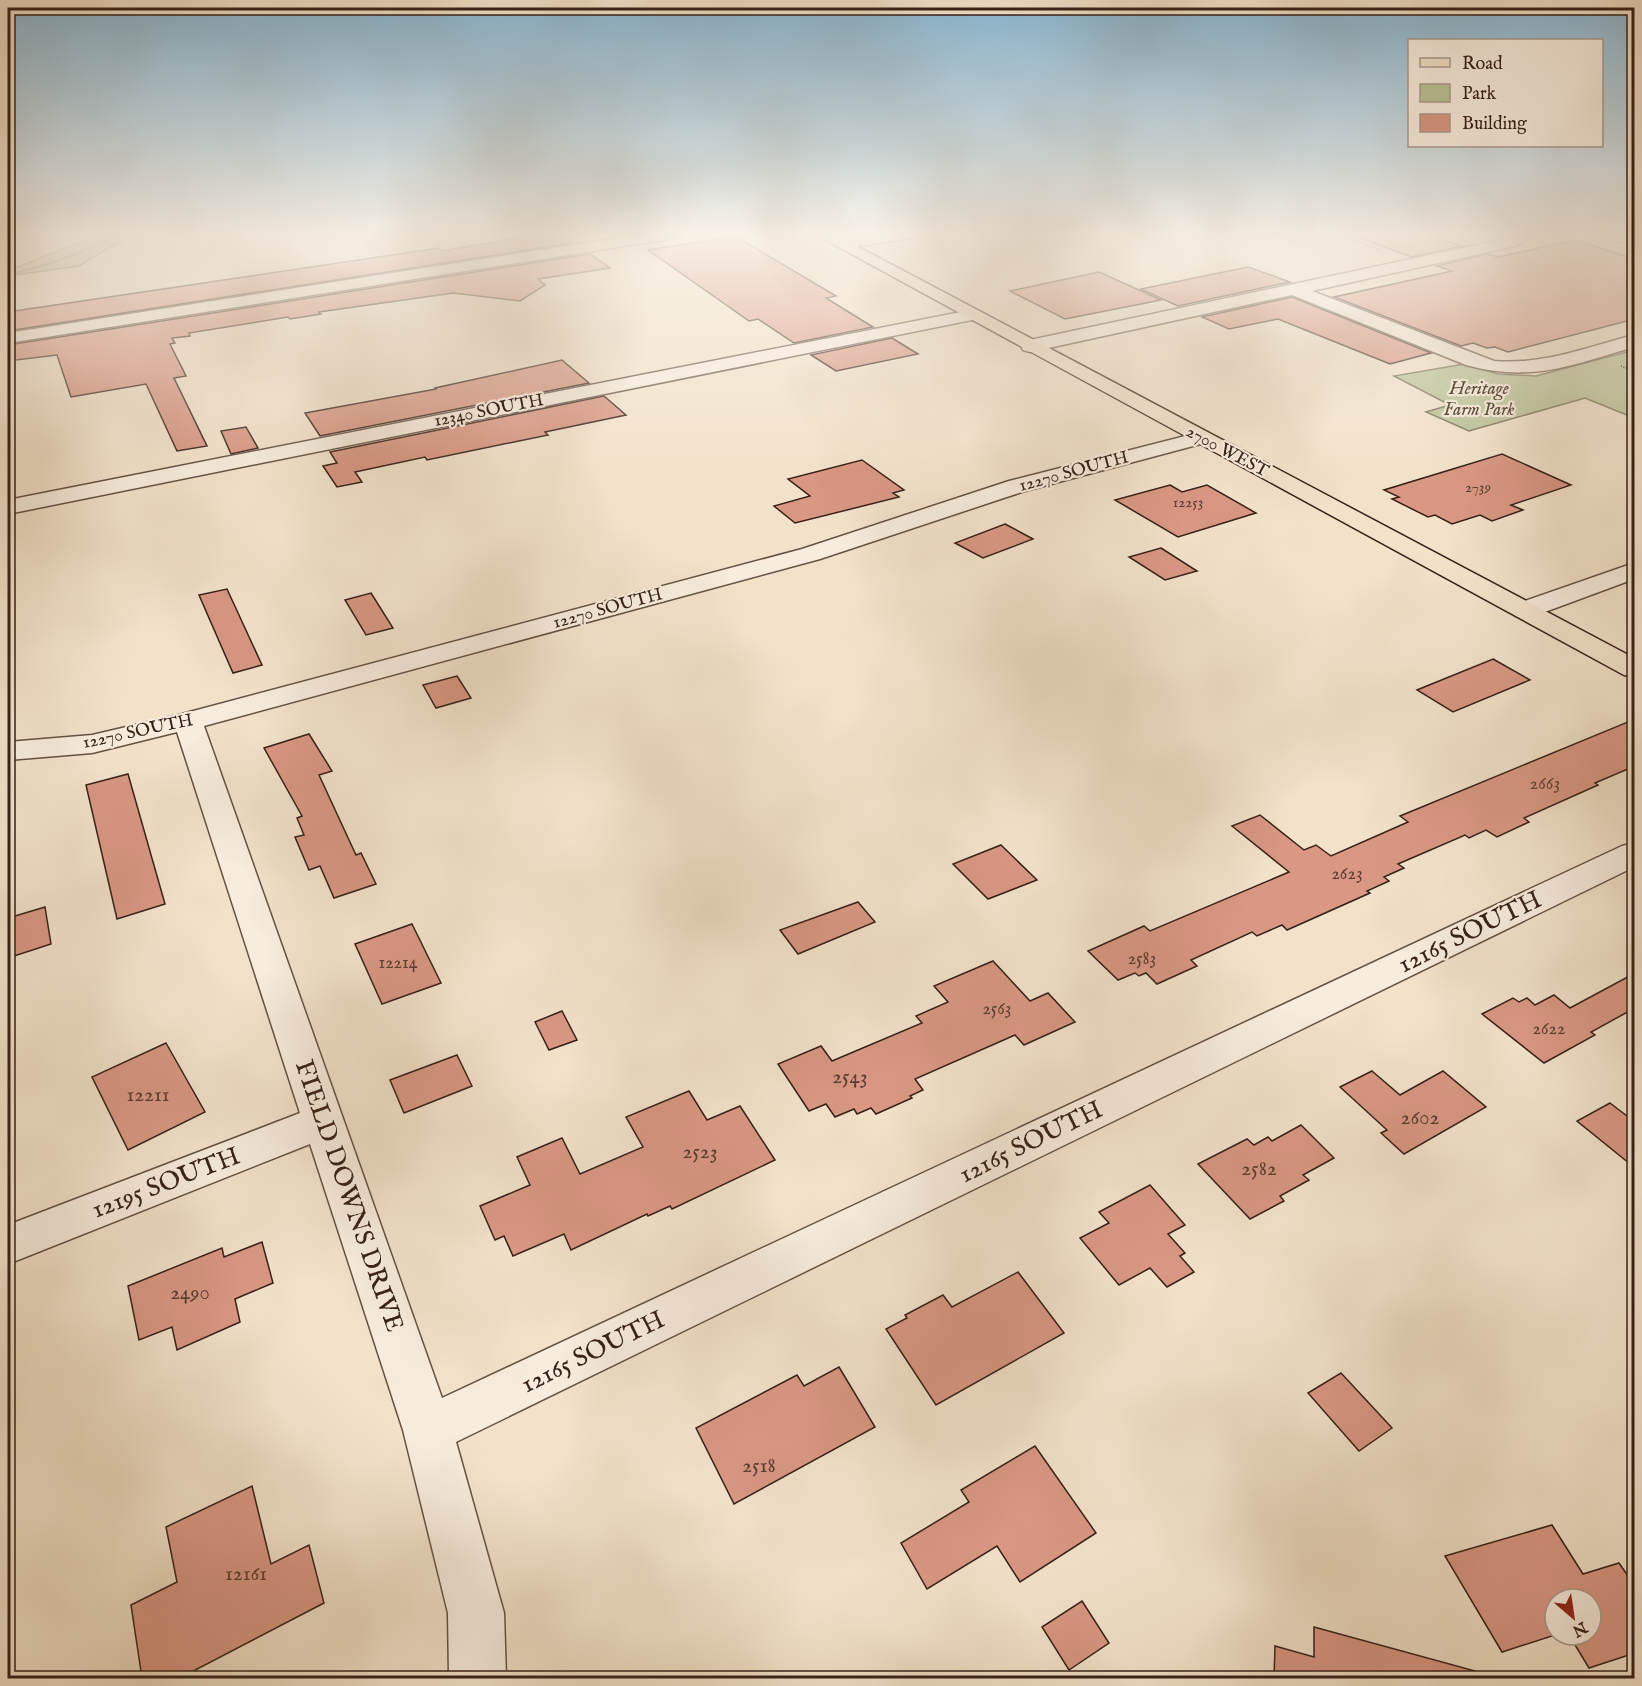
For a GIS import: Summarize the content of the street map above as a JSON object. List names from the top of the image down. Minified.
{"streets":{"main road":["2700 WEST"],"street":["12340 SOUTH","12270 SOUTH","12165 SOUTH","12195 SOUTH","FIELD DOWNS DRIVE"]},"crossings":[["12340 SOUTH","2700 WEST"],["2700 WEST","12270 SOUTH"],["12270 SOUTH","FIELD DOWNS DRIVE"],["12165 SOUTH","FIELD DOWNS DRIVE"],["12195 SOUTH","FIELD DOWNS DRIVE"]],"parks":["Heritage Farm Park"],"house_numbers":["2739","12253","2663","2623","2583","12214","2563","2622","2543","12211","2602","2523","2582","2490","2518","12161"],"legend":["Road","Park","Building"],"north":"bottom right"}
